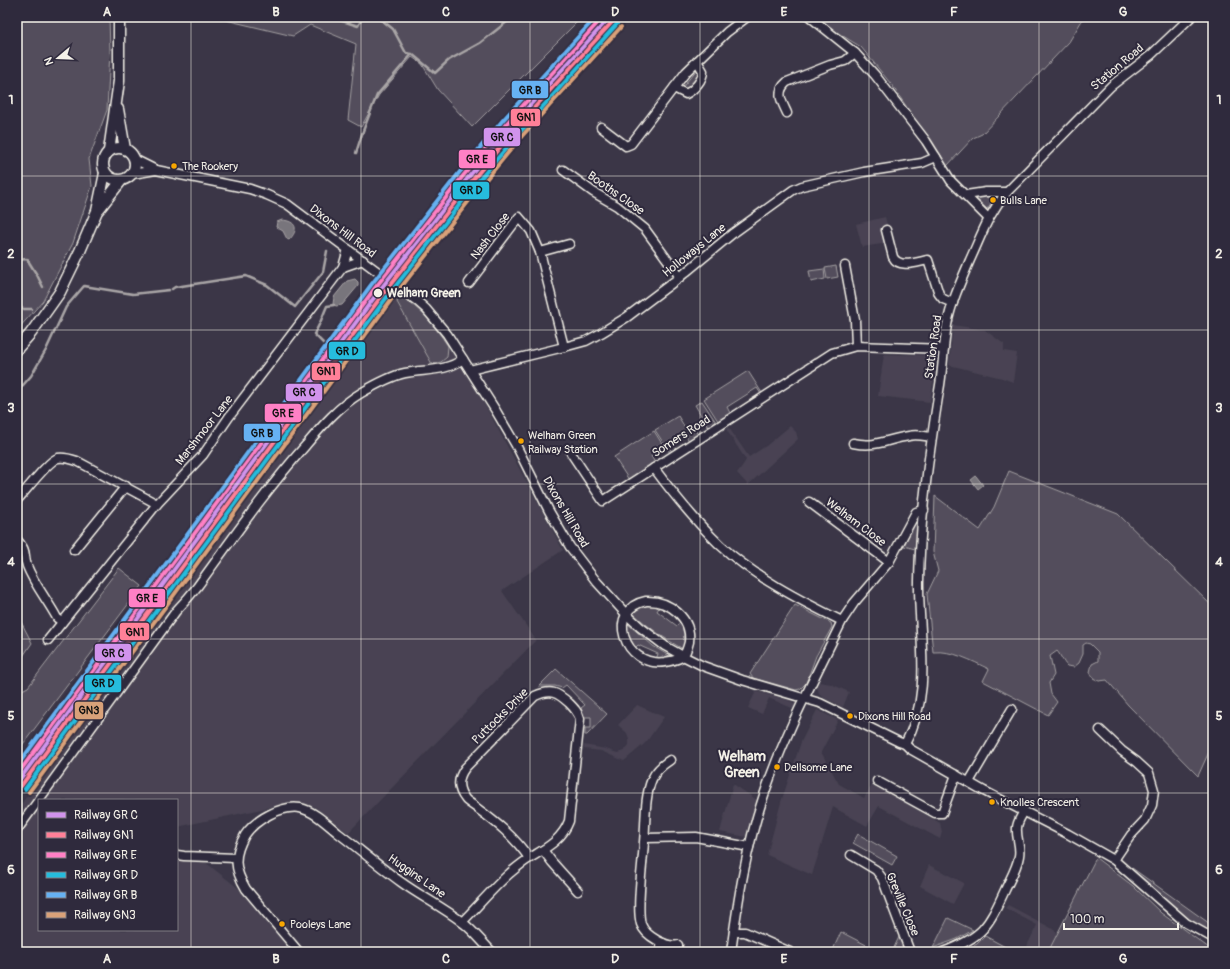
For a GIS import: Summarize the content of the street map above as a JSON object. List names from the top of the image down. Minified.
{"streets":{"street":["Station Road","Booths Close","Dixons Hill Road","Nash Close","Holloways Lane","Marshmoor Lane","Somers Road","Welham Close","Puttocks Drive","Huggins Lane","Greville Close"]},"crossings":[["Station Road","Dixons Hill Road"],["Station Road","Somers Road"],["Booths Close","Holloways Lane"],["Dixons Hill Road","Holloways Lane"],["Dixons Hill Road","Marshmoor Lane"],["Nash Close","Holloways Lane"],["Puttocks Drive","Huggins Lane"]],"districts":["Welham Green"],"places":["The Rookery","Bulls Lane","Welham Green","Welham Green Railway Station","Dixons Hill Road","Dellsome Lane","Knolles Crescent","Pooleys Lane"],"lines":["rail line GN1","rail line GN3"],"legend":["Railway GR C","Railway GN1","Railway GR E","Railway GR D","Railway GR B","Railway GN3"],"scale_bar":"100 m","north":"left","grid":{"columns":["A","B","C","D","E","F","G"],"rows":["1","2","3","4","5","6"]}}
